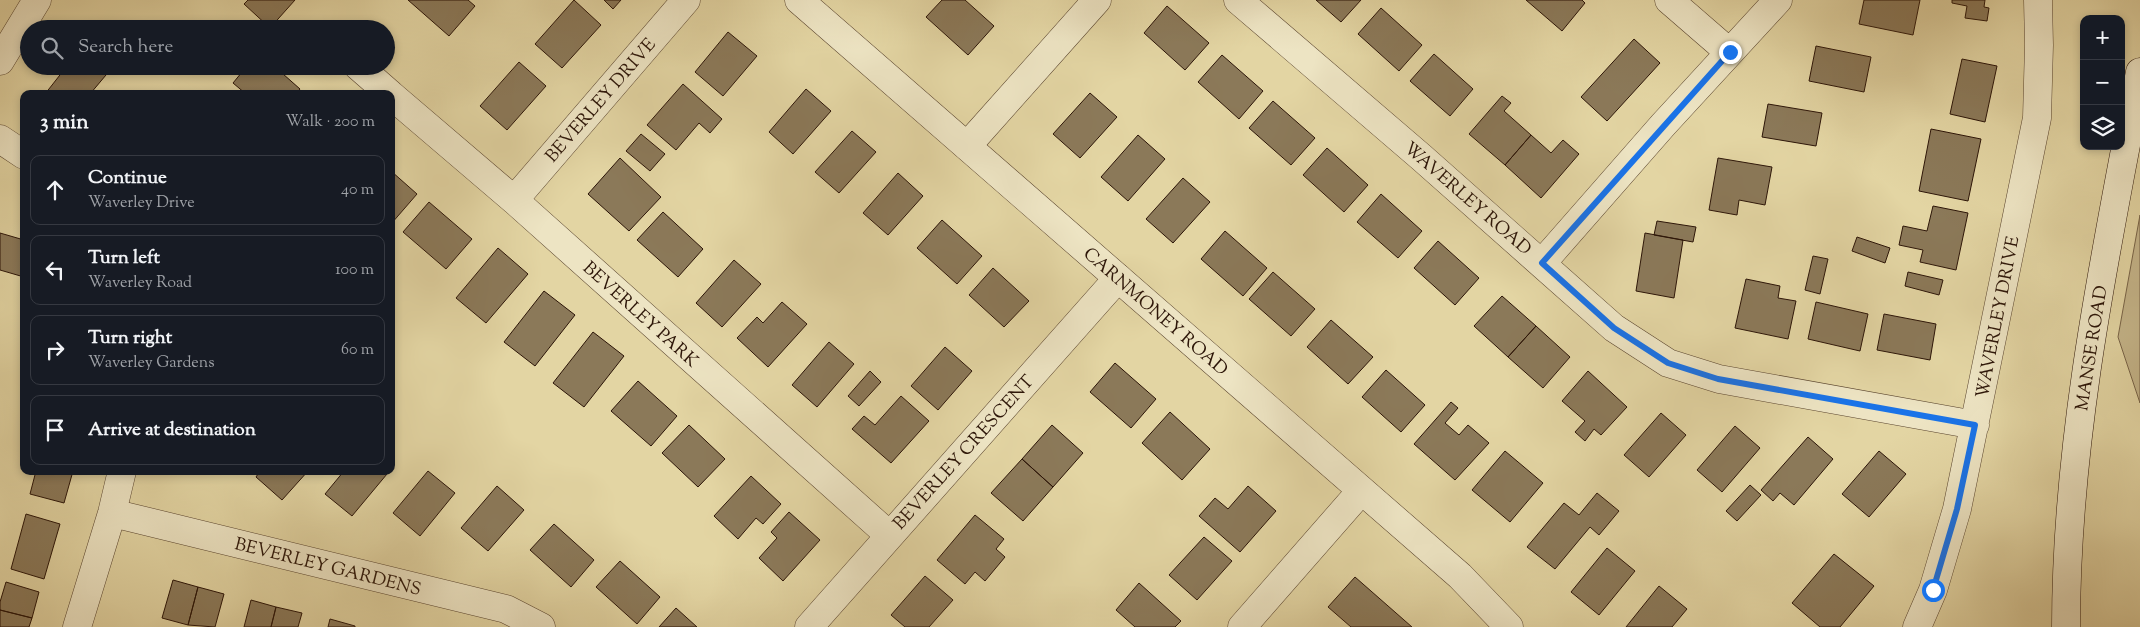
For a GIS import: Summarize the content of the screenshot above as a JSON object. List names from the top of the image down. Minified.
{"streets":{"street":["BEVERLEY DRIVE","WAVERLEY ROAD","CARNMONEY ROAD","BEVERLEY PARK","WAVERLEY DRIVE","MANSE ROAD","BEVERLEY CRESCENT","BEVERLEY GARDENS"]},"crossings":[["BEVERLEY DRIVE","BEVERLEY PARK"],["WAVERLEY ROAD","WAVERLEY DRIVE"],["CARNMONEY ROAD","BEVERLEY CRESCENT"],["BEVERLEY PARK","BEVERLEY CRESCENT"]],"page":{"map_buttons":["+","−"],"search":"Search here","heading":["3 min","Walk · 200 m"],"list":[["Continue","Waverley Drive","40 m"],["Turn left","Waverley Road","100 m"],["Turn right","Waverley Gardens","60 m"],"Arrive at destination"]}}
